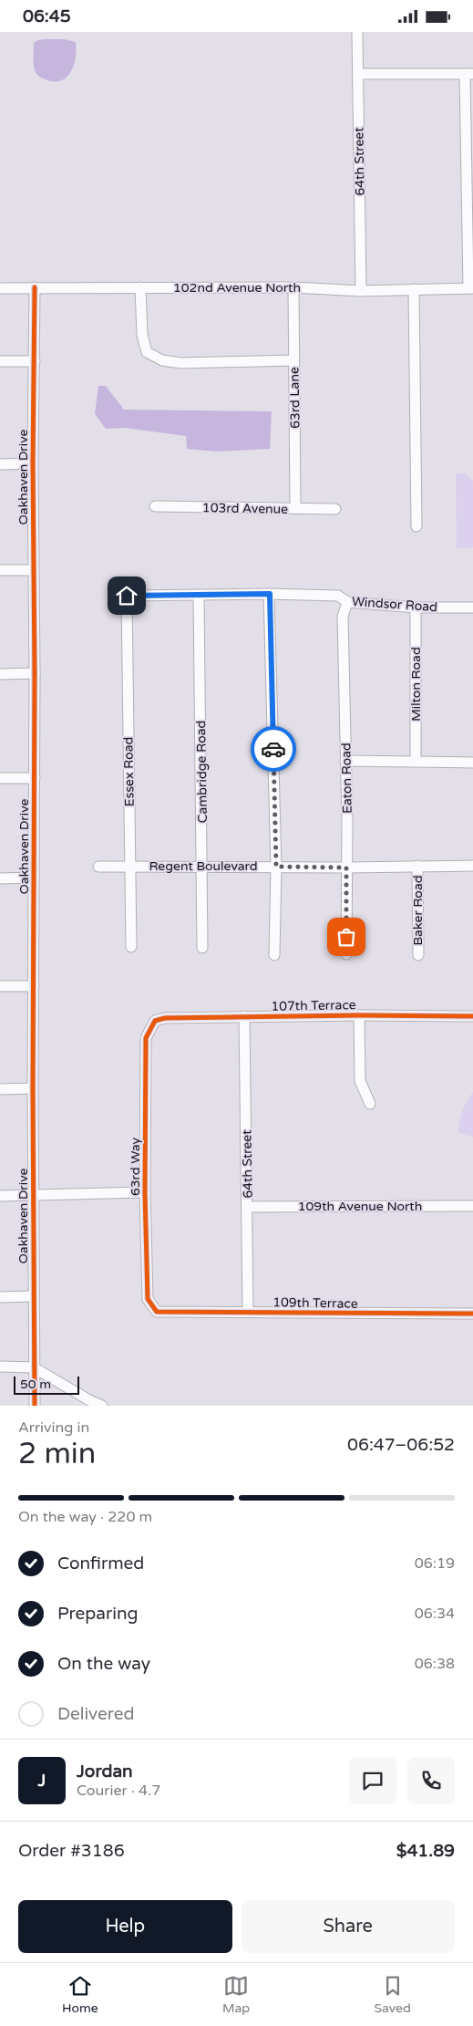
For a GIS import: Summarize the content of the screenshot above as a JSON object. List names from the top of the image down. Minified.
{"streets":{"street":["64th Street","102nd Avenue North","63rd Lane","Oakhaven Drive","103rd Avenue","Windsor Road","Milton Road","Essex Road","Cambridge Road","Eaton Road","Regent Boulevard","Baker Road","107th Terrace","63rd Way","109th Avenue North","109th Terrace"]},"crossings":[["64th Street","102nd Avenue North"],["64th Street","107th Terrace"],["64th Street","109th Avenue North"],["64th Street","109th Terrace"],["102nd Avenue North","63rd Lane"],["102nd Avenue North","Oakhaven Drive"],["63rd Lane","103rd Avenue"],["Windsor Road","Milton Road"],["Windsor Road","Essex Road"],["Windsor Road","Cambridge Road"],["Windsor Road","Eaton Road"],["Essex Road","Regent Boulevard"],["Cambridge Road","Regent Boulevard"],["Eaton Road","Regent Boulevard"],["Regent Boulevard","Baker Road"],["107th Terrace","63rd Way"],["63rd Way","109th Terrace"]],"scale_bar":"50 m","page":{"status":"06:45","scale":"50 m","heading":["2 min","Arriving in","06:47–06:52"],"panel":["Jordan","Courier · 4.7","Order #3186","$41.89"],"bar":"On the way · 220 m","list":[["Confirmed","06:19"],["Preparing","06:34"],["On the way","06:38"],"Delivered"],"round":"J","buttons":["Help","Share"],"tabs":["Home","Map","Saved"]}}
